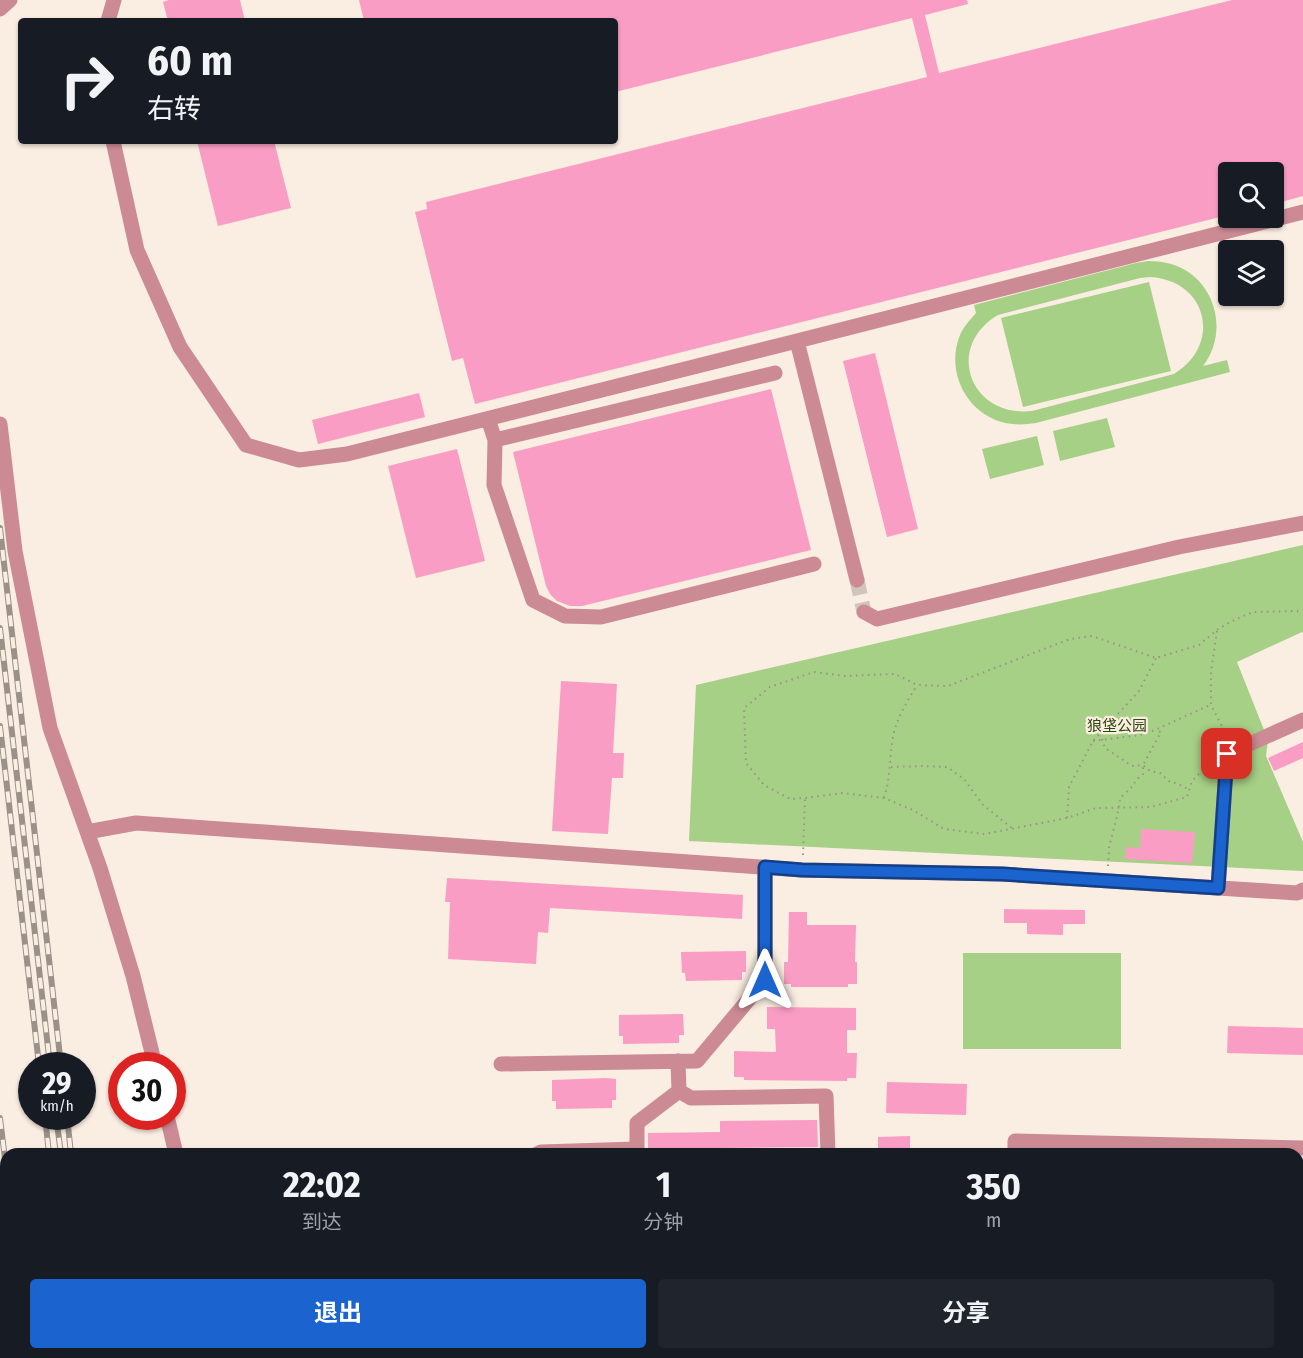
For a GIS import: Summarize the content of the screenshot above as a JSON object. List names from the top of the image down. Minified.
{"parks":["狼垡公园"],"page":{"turn":["60 m","右转"],"speed":"29 km/h","limit":"30","eta":["22:02","到达","1","分钟","350","m"],"buttons":["退出","分享"]}}
